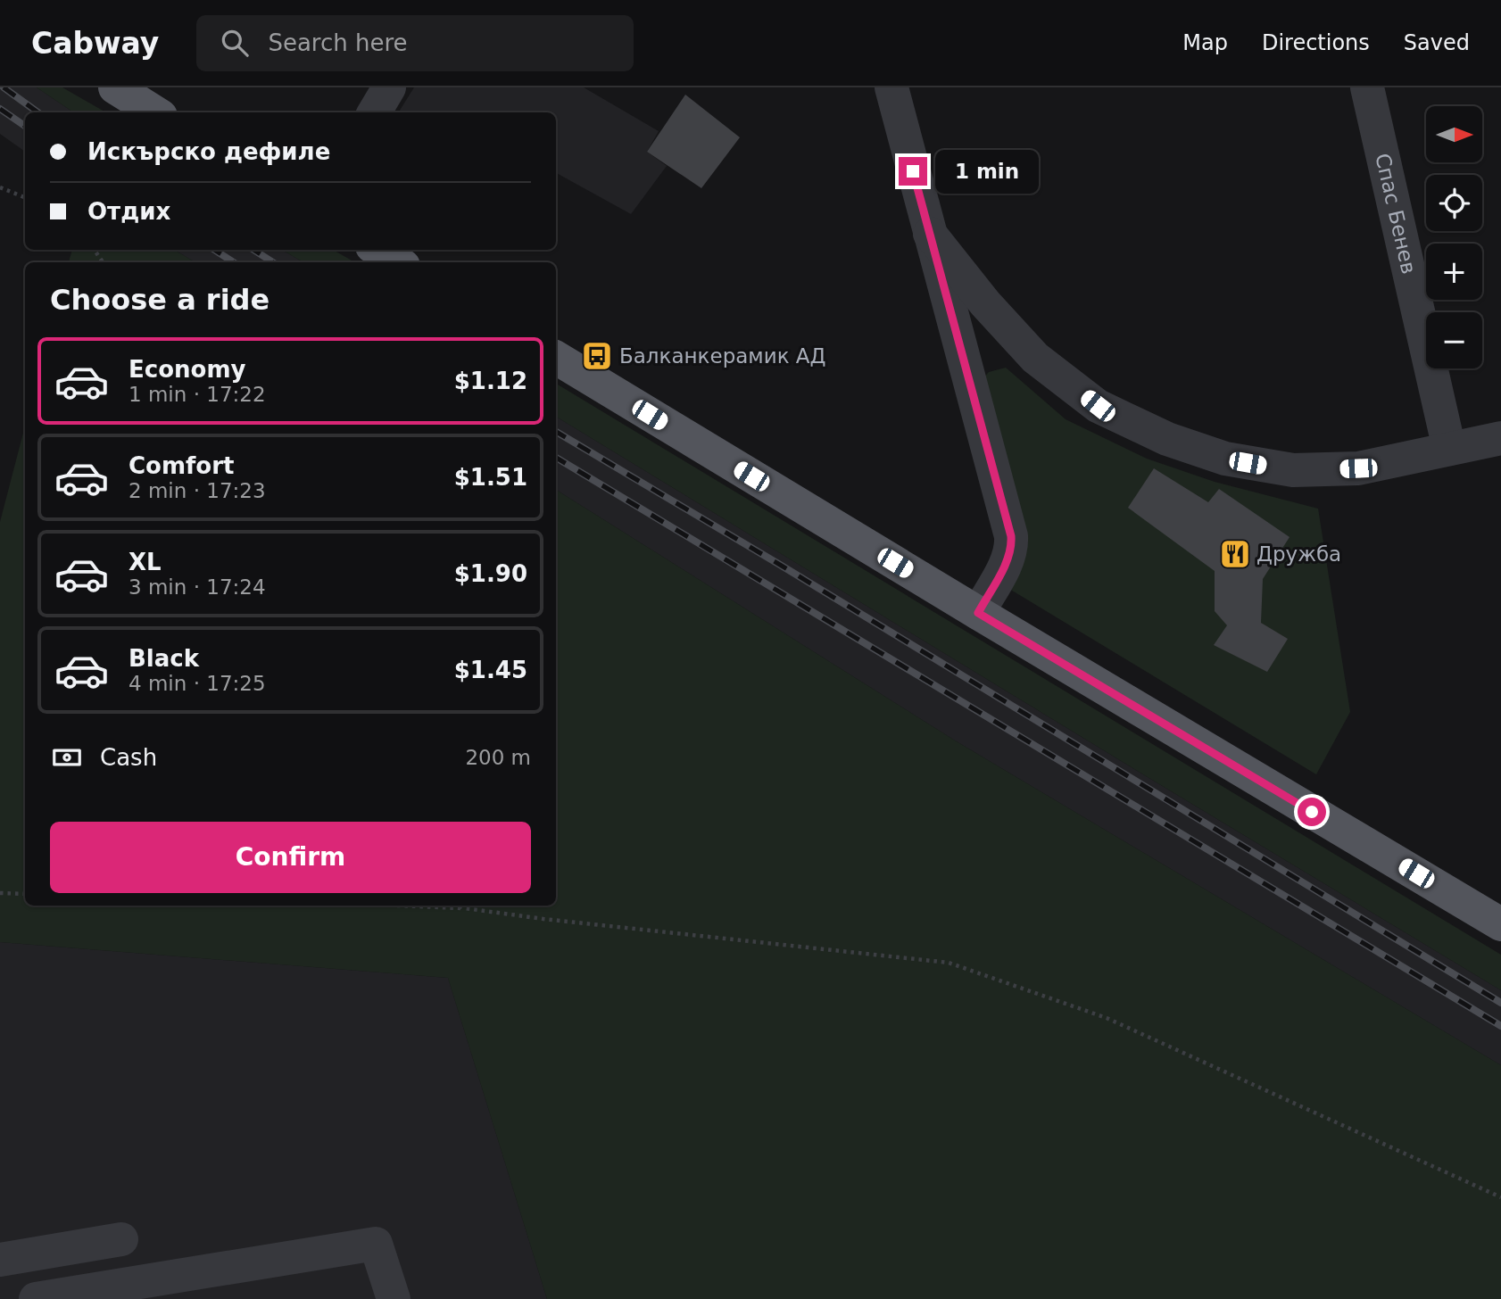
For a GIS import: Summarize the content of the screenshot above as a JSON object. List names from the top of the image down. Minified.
{"streets":{"street":["Спас Бенев"]},"places":{"bus stop":["Балканкерамик АД"],"restaurant":["Дружба"]},"north":"right","page":{"header":"Cabway","search":"Search here","nav":["Map","Directions","Saved"],"map_buttons":["+","−"],"banner":["Искърско дефиле","Отдих"],"bubble":"1 min","heading":"Choose a ride","list":[{"name":"Economy","note":"1 min · 17:22","value":"$1.12"},{"name":"Comfort","note":"2 min · 17:23","value":"$1.51"},{"name":"XL","note":"3 min · 17:24","value":"$1.90"},{"name":"Black","note":"4 min · 17:25","value":"$1.45"}],"pay":["Cash","200 m"],"buttons":"Confirm"}}
